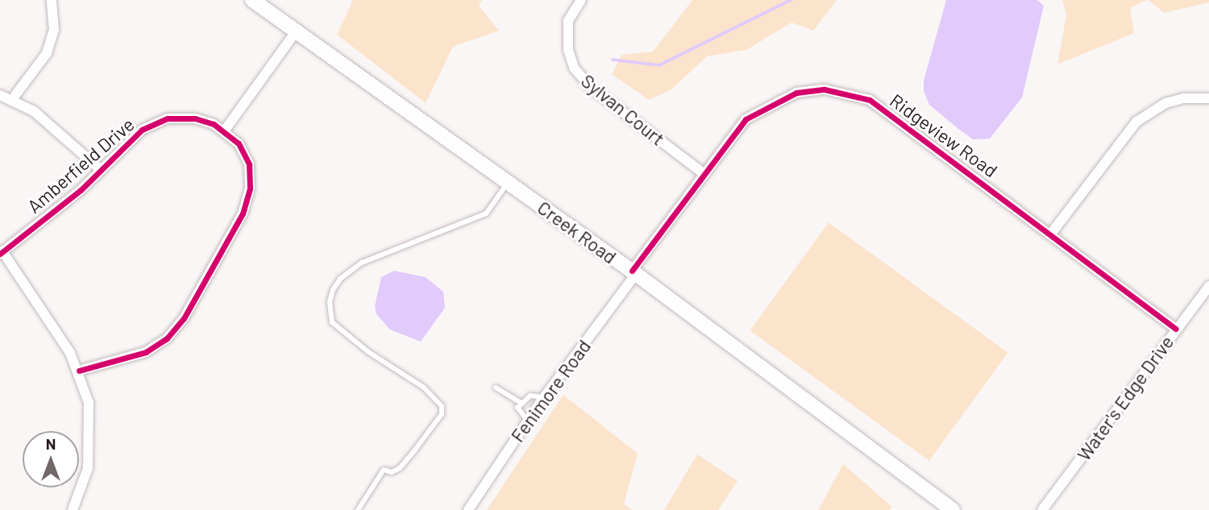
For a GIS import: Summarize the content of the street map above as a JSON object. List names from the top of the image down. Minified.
{"streets":{"main road":["Creek Road"],"street":["Sylvan Court","Ridgeview Road","Amberfield Drive","Fenimore Road","Water's Edge Drive"]},"crossings":[["Sylvan Court","Ridgeview Road"],["Ridgeview Road","Creek Road"],["Ridgeview Road","Fenimore Road"],["Ridgeview Road","Water's Edge Drive"],["Creek Road","Fenimore Road"]],"north":"top"}
